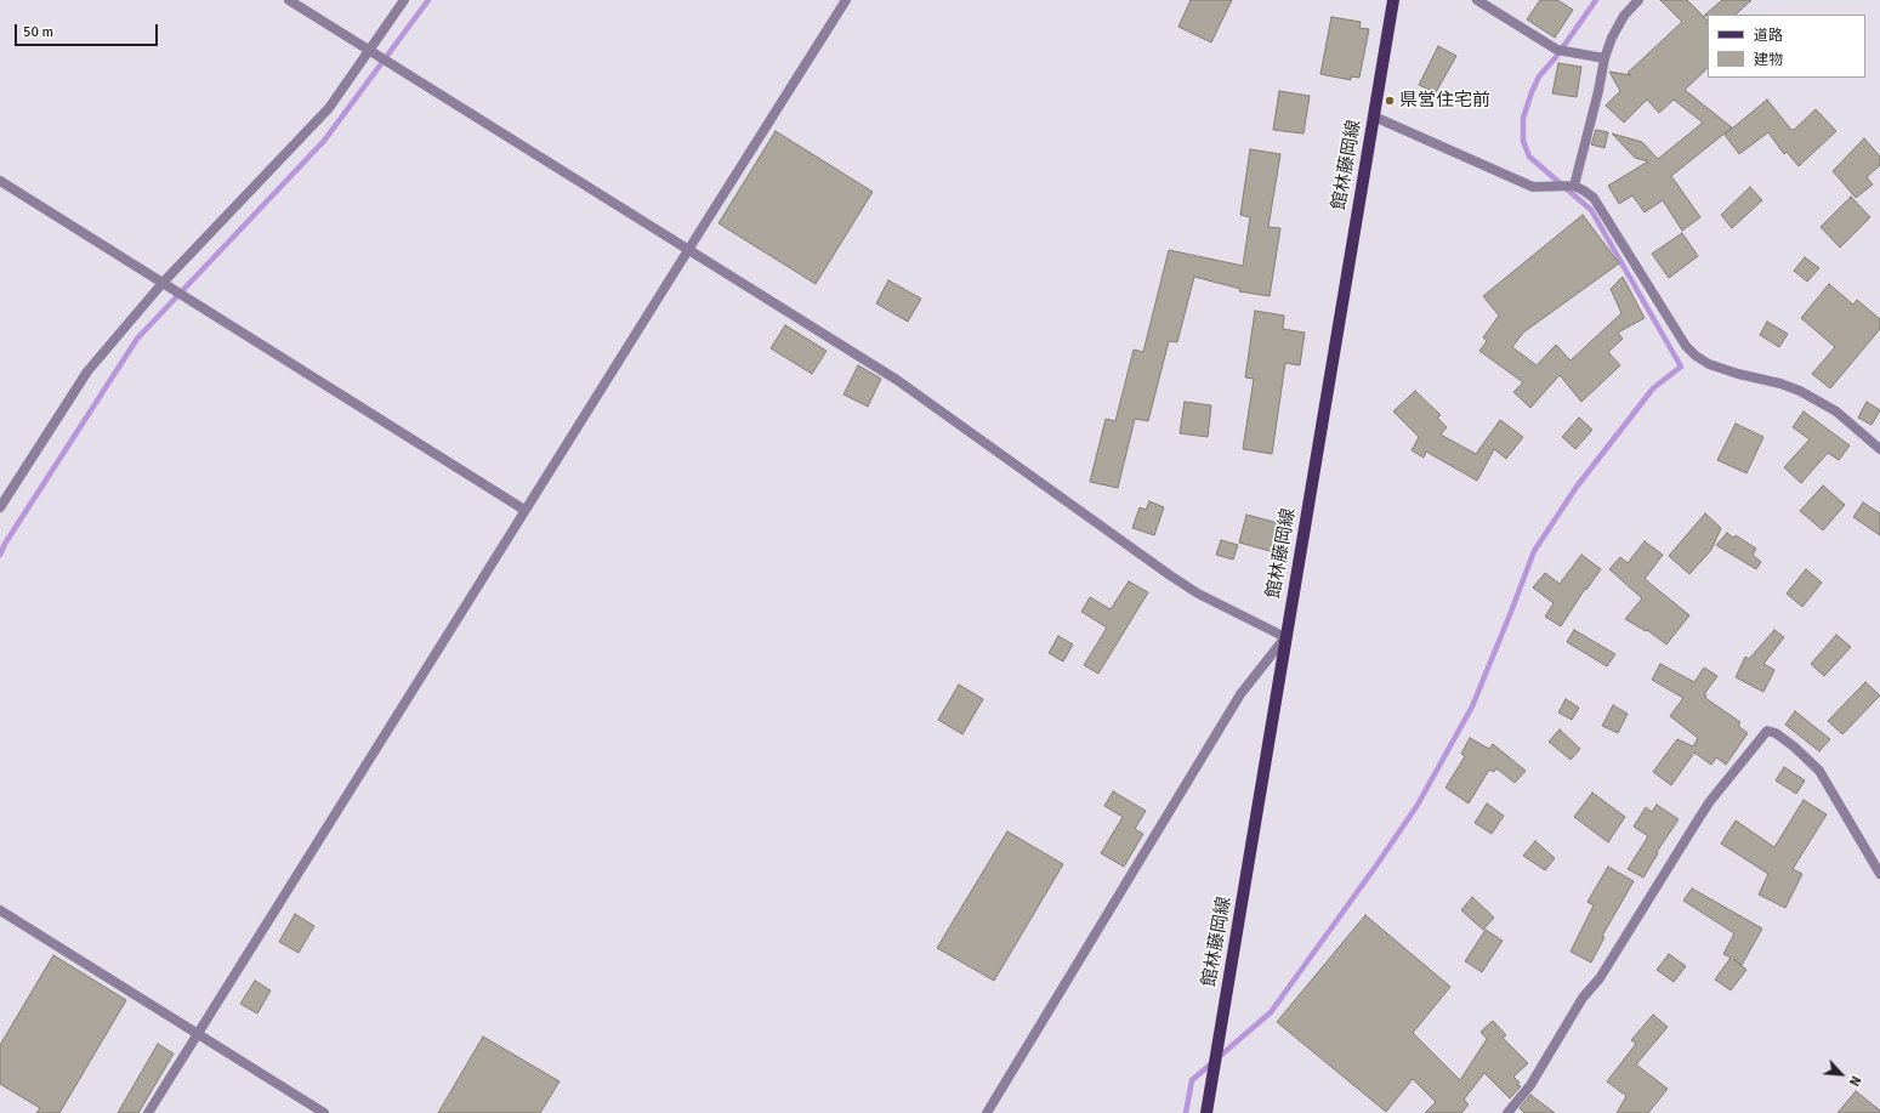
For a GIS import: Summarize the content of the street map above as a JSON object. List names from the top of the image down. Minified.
{"streets":{"main road":["館林藤岡線"]},"places":["県営住宅前"],"legend":["道路","建物"],"scale_bar":"50 m","north":"bottom right"}
